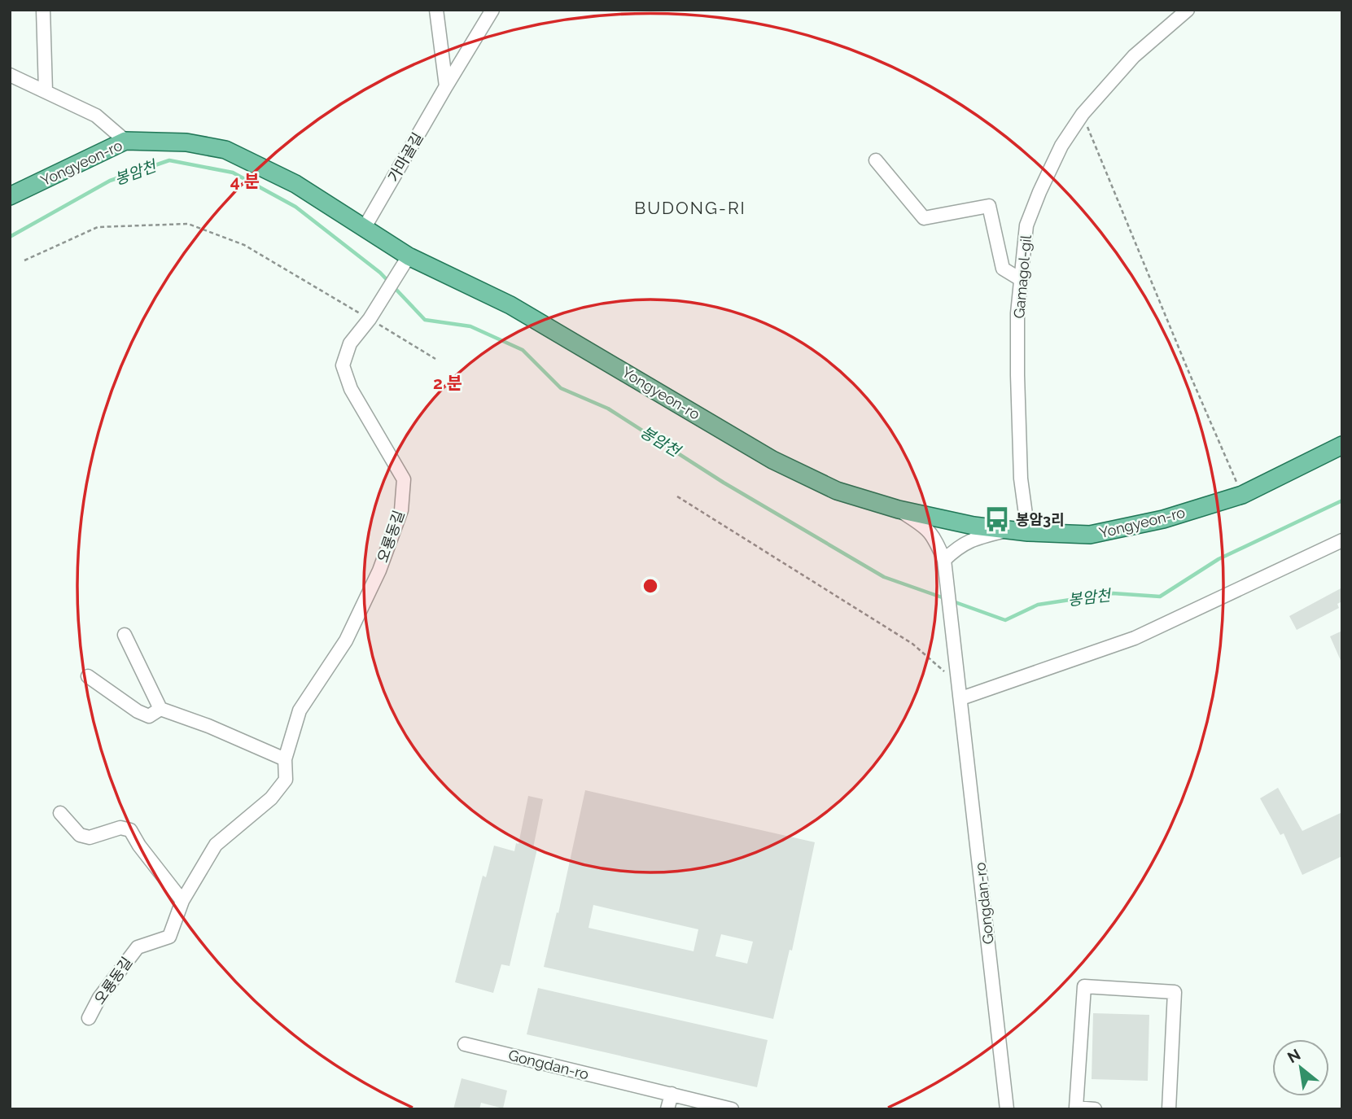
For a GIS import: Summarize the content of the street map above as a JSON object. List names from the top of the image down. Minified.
{"streets":{"main road":["Yongyeon-ro"],"street":["가마골길","Gamagol-gil","오룡동길","Gongdan-ro"]},"crossings":[["가마골길","Yongyeon-ro"],["Yongyeon-ro","Gamagol-gil"],["Yongyeon-ro","오룡동길"],["Yongyeon-ro","Gongdan-ro"]],"districts":["BUDONG-RI"],"water":["봉암천"],"places":{"bus stop":["봉암3리"]},"north":"top left","rings":["4 분","2 분"]}
